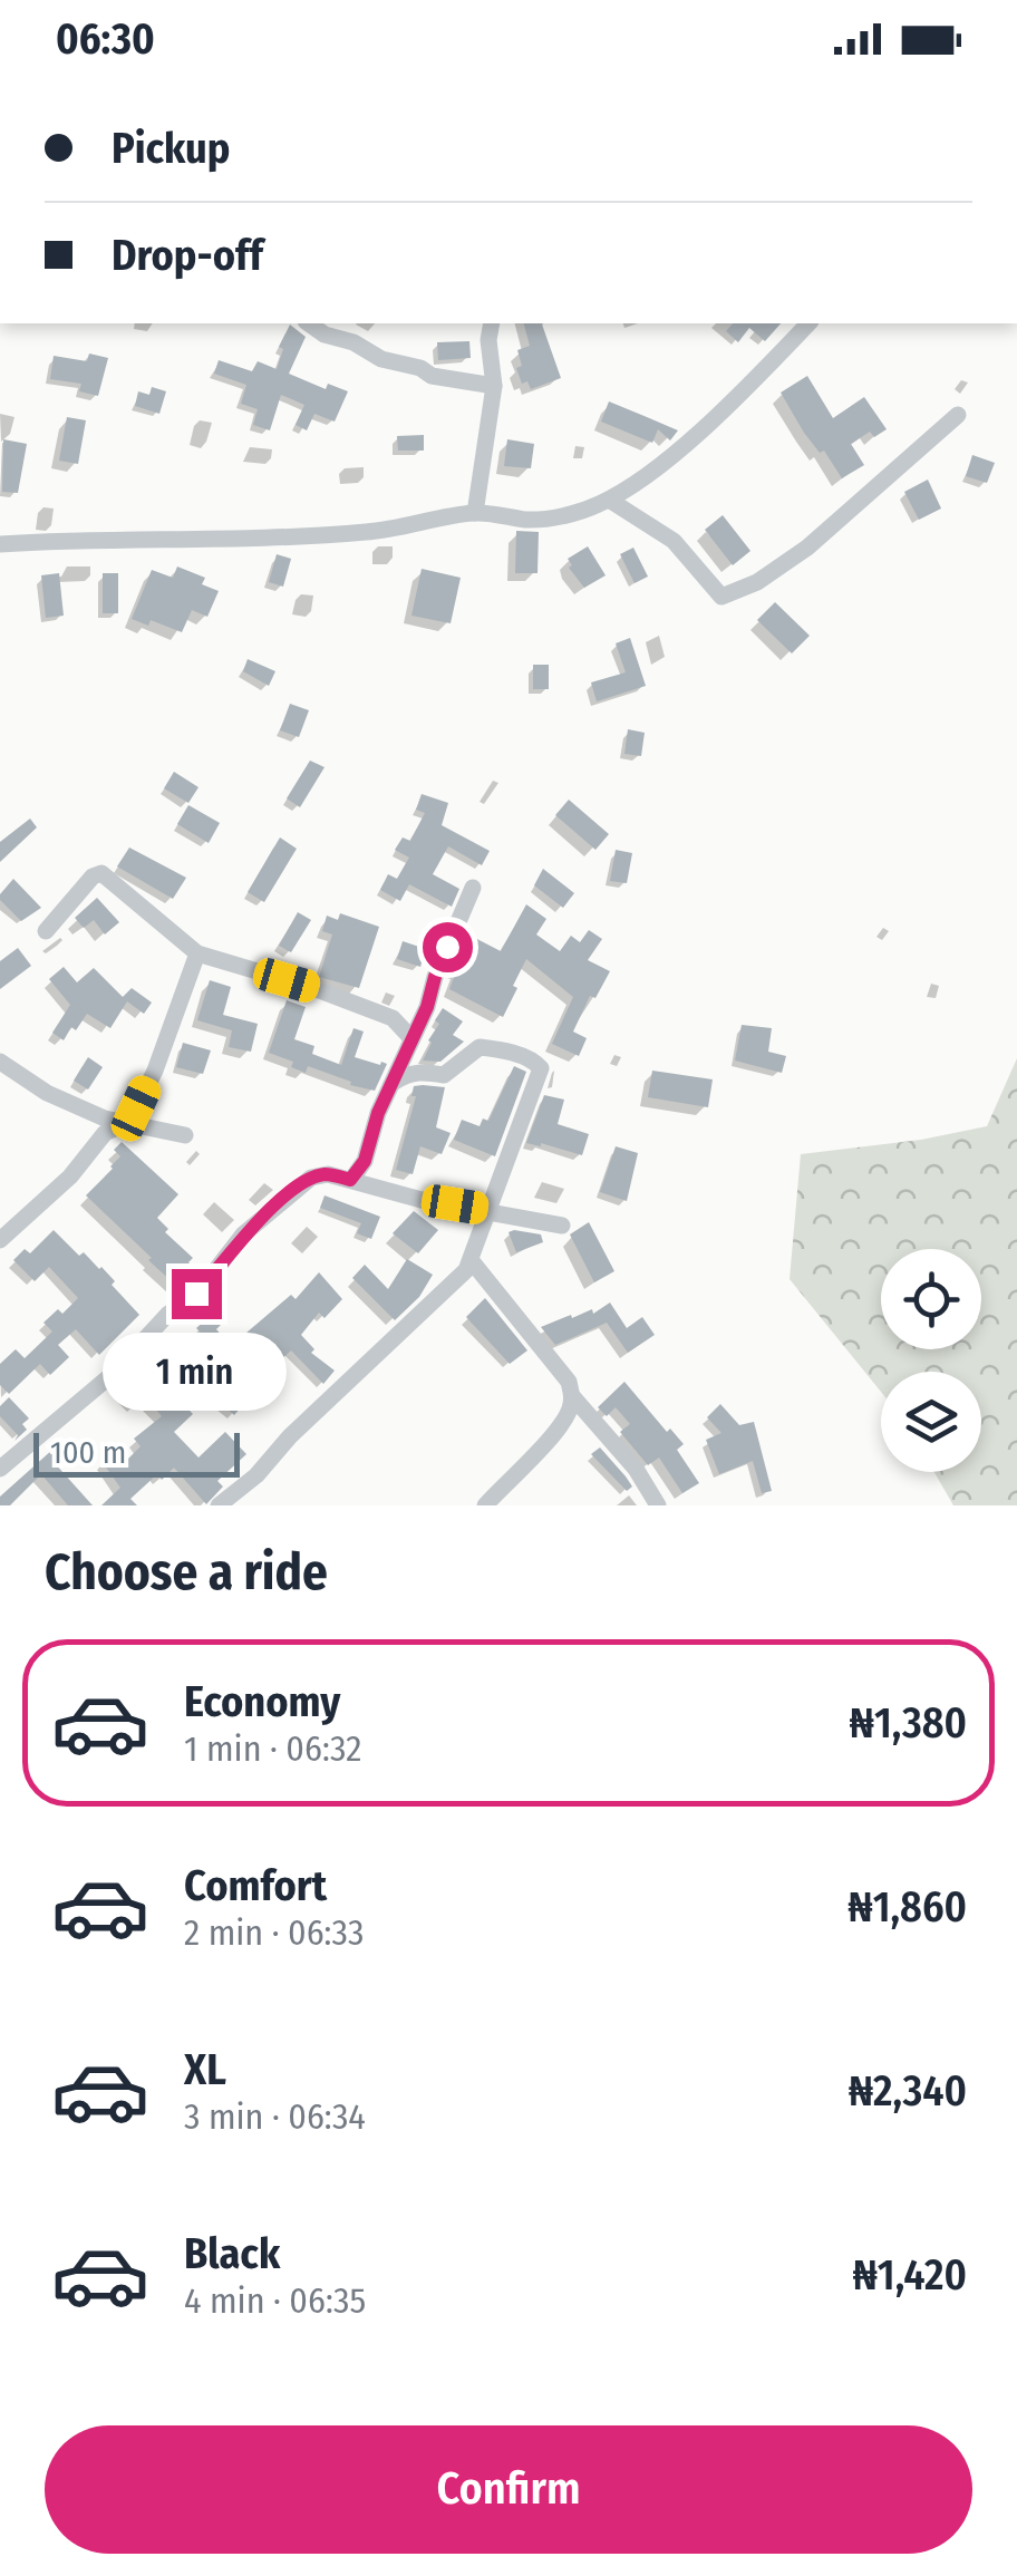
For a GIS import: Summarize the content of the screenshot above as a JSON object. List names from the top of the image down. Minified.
{"scale_bar":"100 m","page":{"status":"06:30","banner":["Pickup","Drop-off"],"bubble":"1 min","scale":"100 m","heading":"Choose a ride","list":[{"name":"Economy","note":"1 min · 06:32","value":"₦1,380"},{"name":"Comfort","note":"2 min · 06:33","value":"₦1,860"},{"name":"XL","note":"3 min · 06:34","value":"₦2,340"},{"name":"Black","note":"4 min · 06:35","value":"₦1,420"}],"buttons":"Confirm"}}
